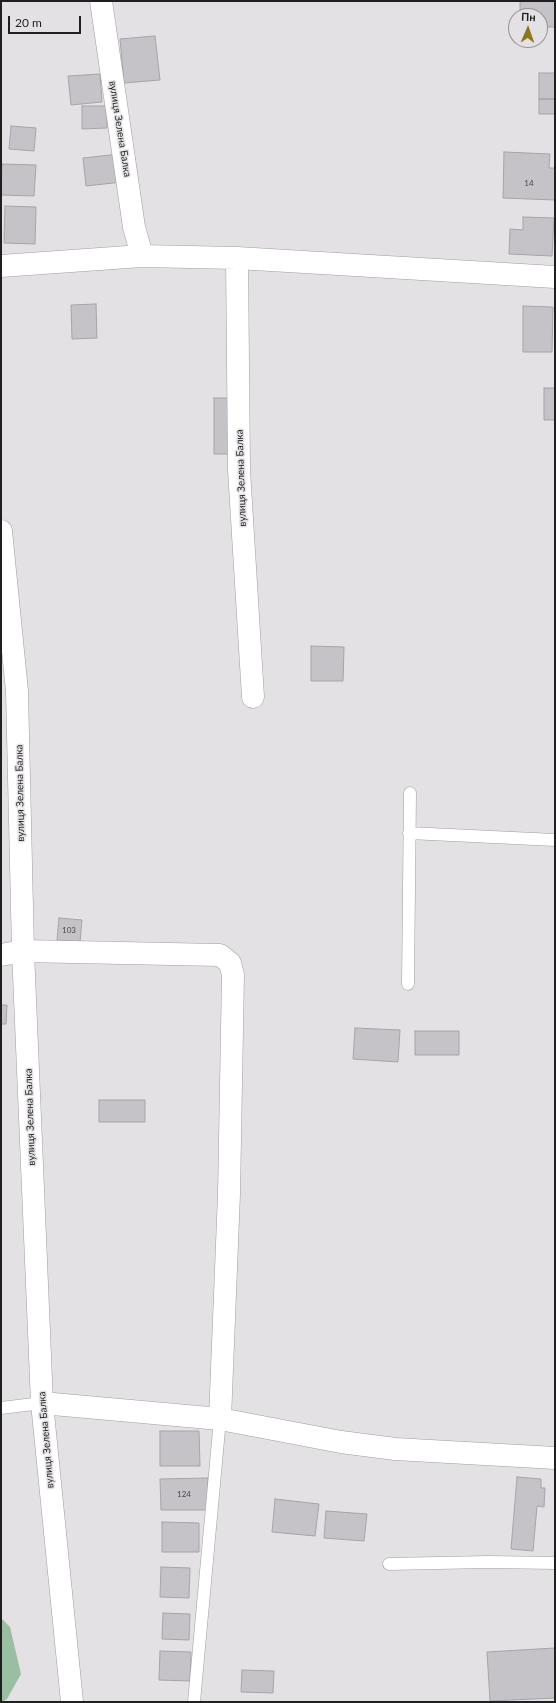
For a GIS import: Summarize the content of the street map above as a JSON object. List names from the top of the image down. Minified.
{"streets":{"street":["вулиця Зелена Балка"]},"house_numbers":["14","103","124"],"scale_bar":"20 m","north":"top"}
